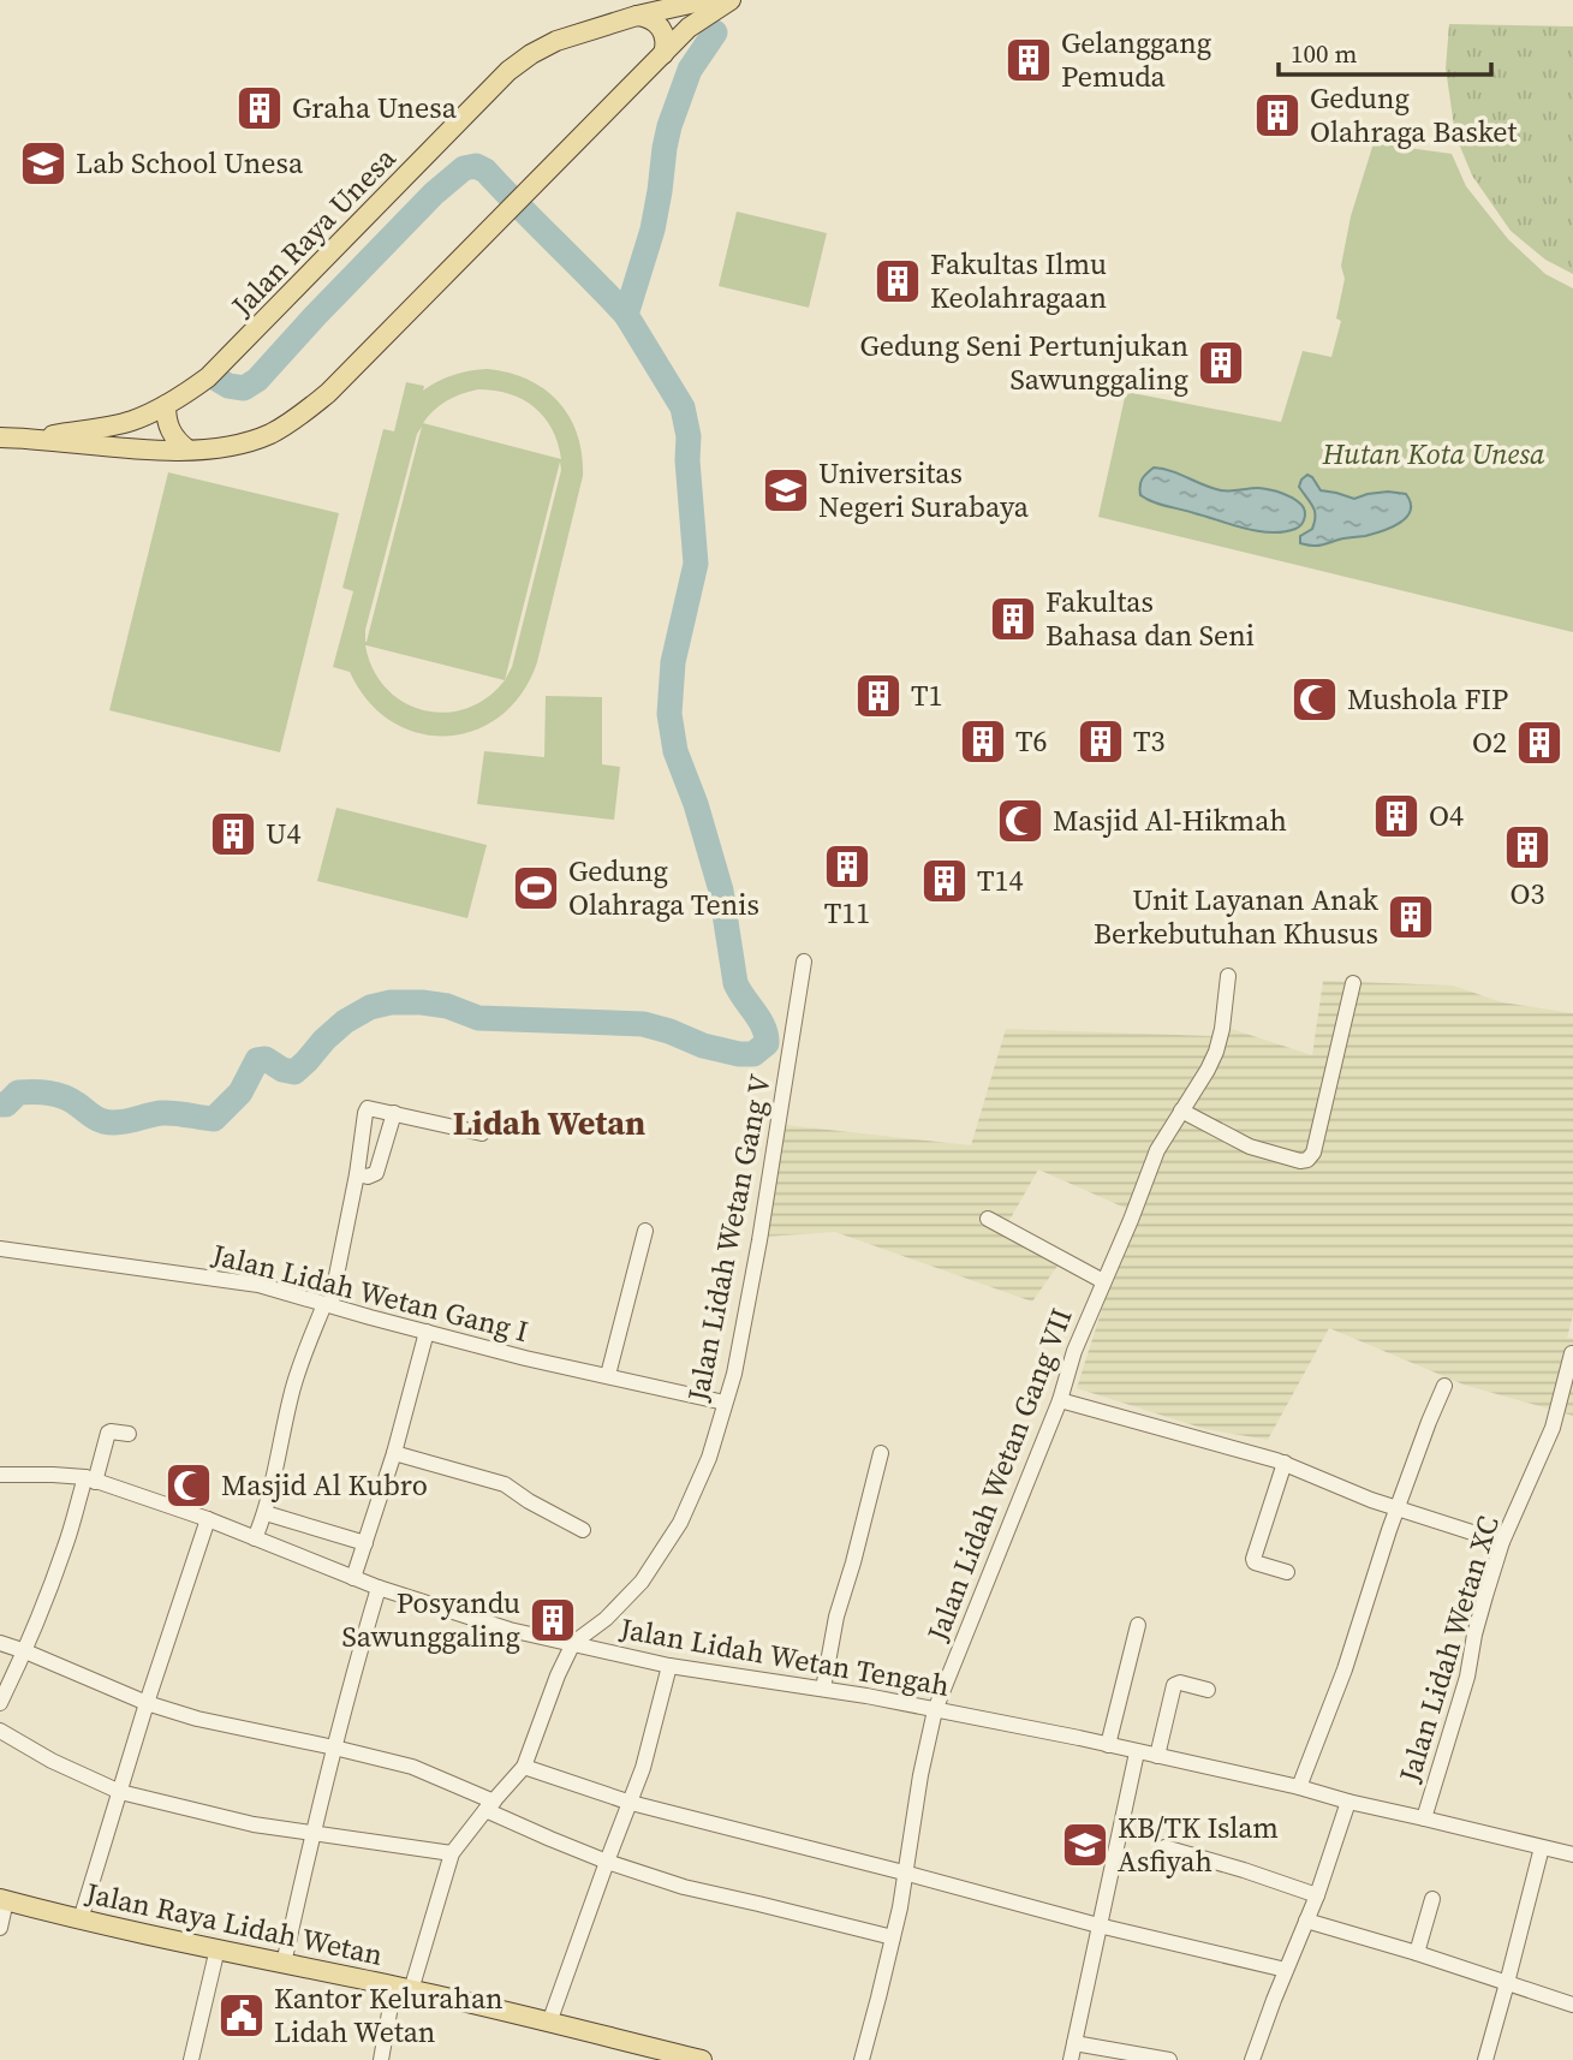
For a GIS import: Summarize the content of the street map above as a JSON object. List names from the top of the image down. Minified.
{"streets":{"main road":["Jalan Raya Unesa","Jalan Raya Lidah Wetan"],"street":["Jalan Lidah Wetan Gang V","Jalan Lidah Wetan Gang I","Jalan Lidah Wetan Gang VII","Jalan Lidah Wetan XC","Jalan Lidah Wetan Tengah"]},"crossings":[["Jalan Lidah Wetan Gang V","Jalan Lidah Wetan Gang I"],["Jalan Lidah Wetan Gang V","Jalan Lidah Wetan Tengah"],["Jalan Lidah Wetan Gang V","Jalan Raya Lidah Wetan"],["Jalan Lidah Wetan Gang VII","Jalan Lidah Wetan Tengah"],["Jalan Lidah Wetan XC","Jalan Lidah Wetan Tengah"]],"districts":["Lidah Wetan"],"parks":["Hutan Kota Unesa"],"places":{"building":["Gelanggang Pemuda","Graha Unesa","Gedung Olahraga Basket","Fakultas Ilmu Keolahragaan","Gedung Seni Pertunjukan Sawunggaling","Fakultas Bahasa dan Seni","T1","T6","T3","O2","O4","U4","O3","T11","T14","Unit Layanan Anak Berkebutuhan Khusus","Posyandu Sawunggaling"],"school or university":["Lab School Unesa","Universitas Negeri Surabaya","KB/TK Islam Asfiyah"],"mosque":["Mushola FIP","Masjid Al-Hikmah","Masjid Al Kubro"],"sports":["Gedung Olahraga Tenis"],"public building":["Kantor Kelurahan Lidah Wetan"]},"scale_bar":"100 m"}
